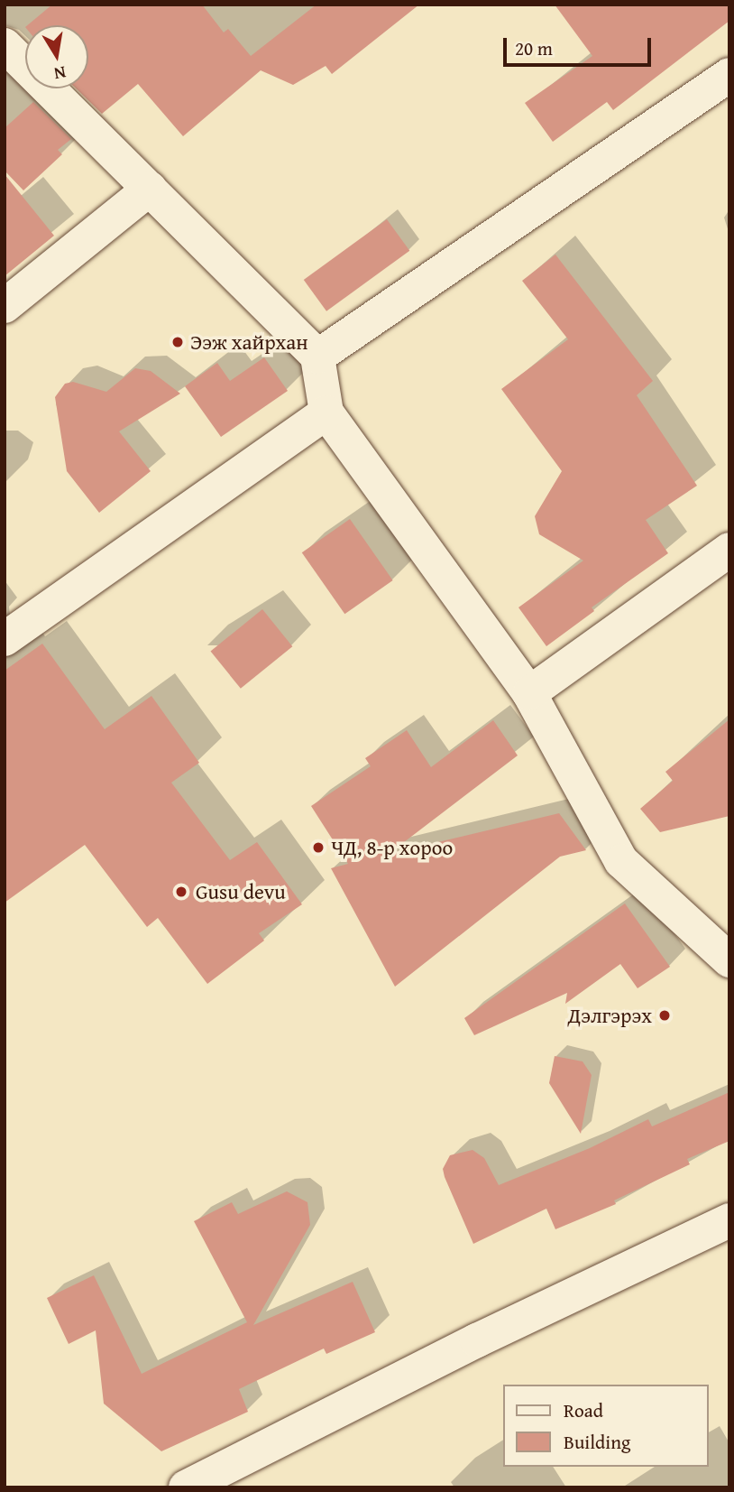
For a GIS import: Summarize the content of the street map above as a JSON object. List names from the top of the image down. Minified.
{"places":["Ээж хайрхан","ЧД, 8-р хороо","Gusu devu","Дэлгэрэх"],"legend":["Road","Building"],"scale_bar":"20 m","north":"bottom"}
